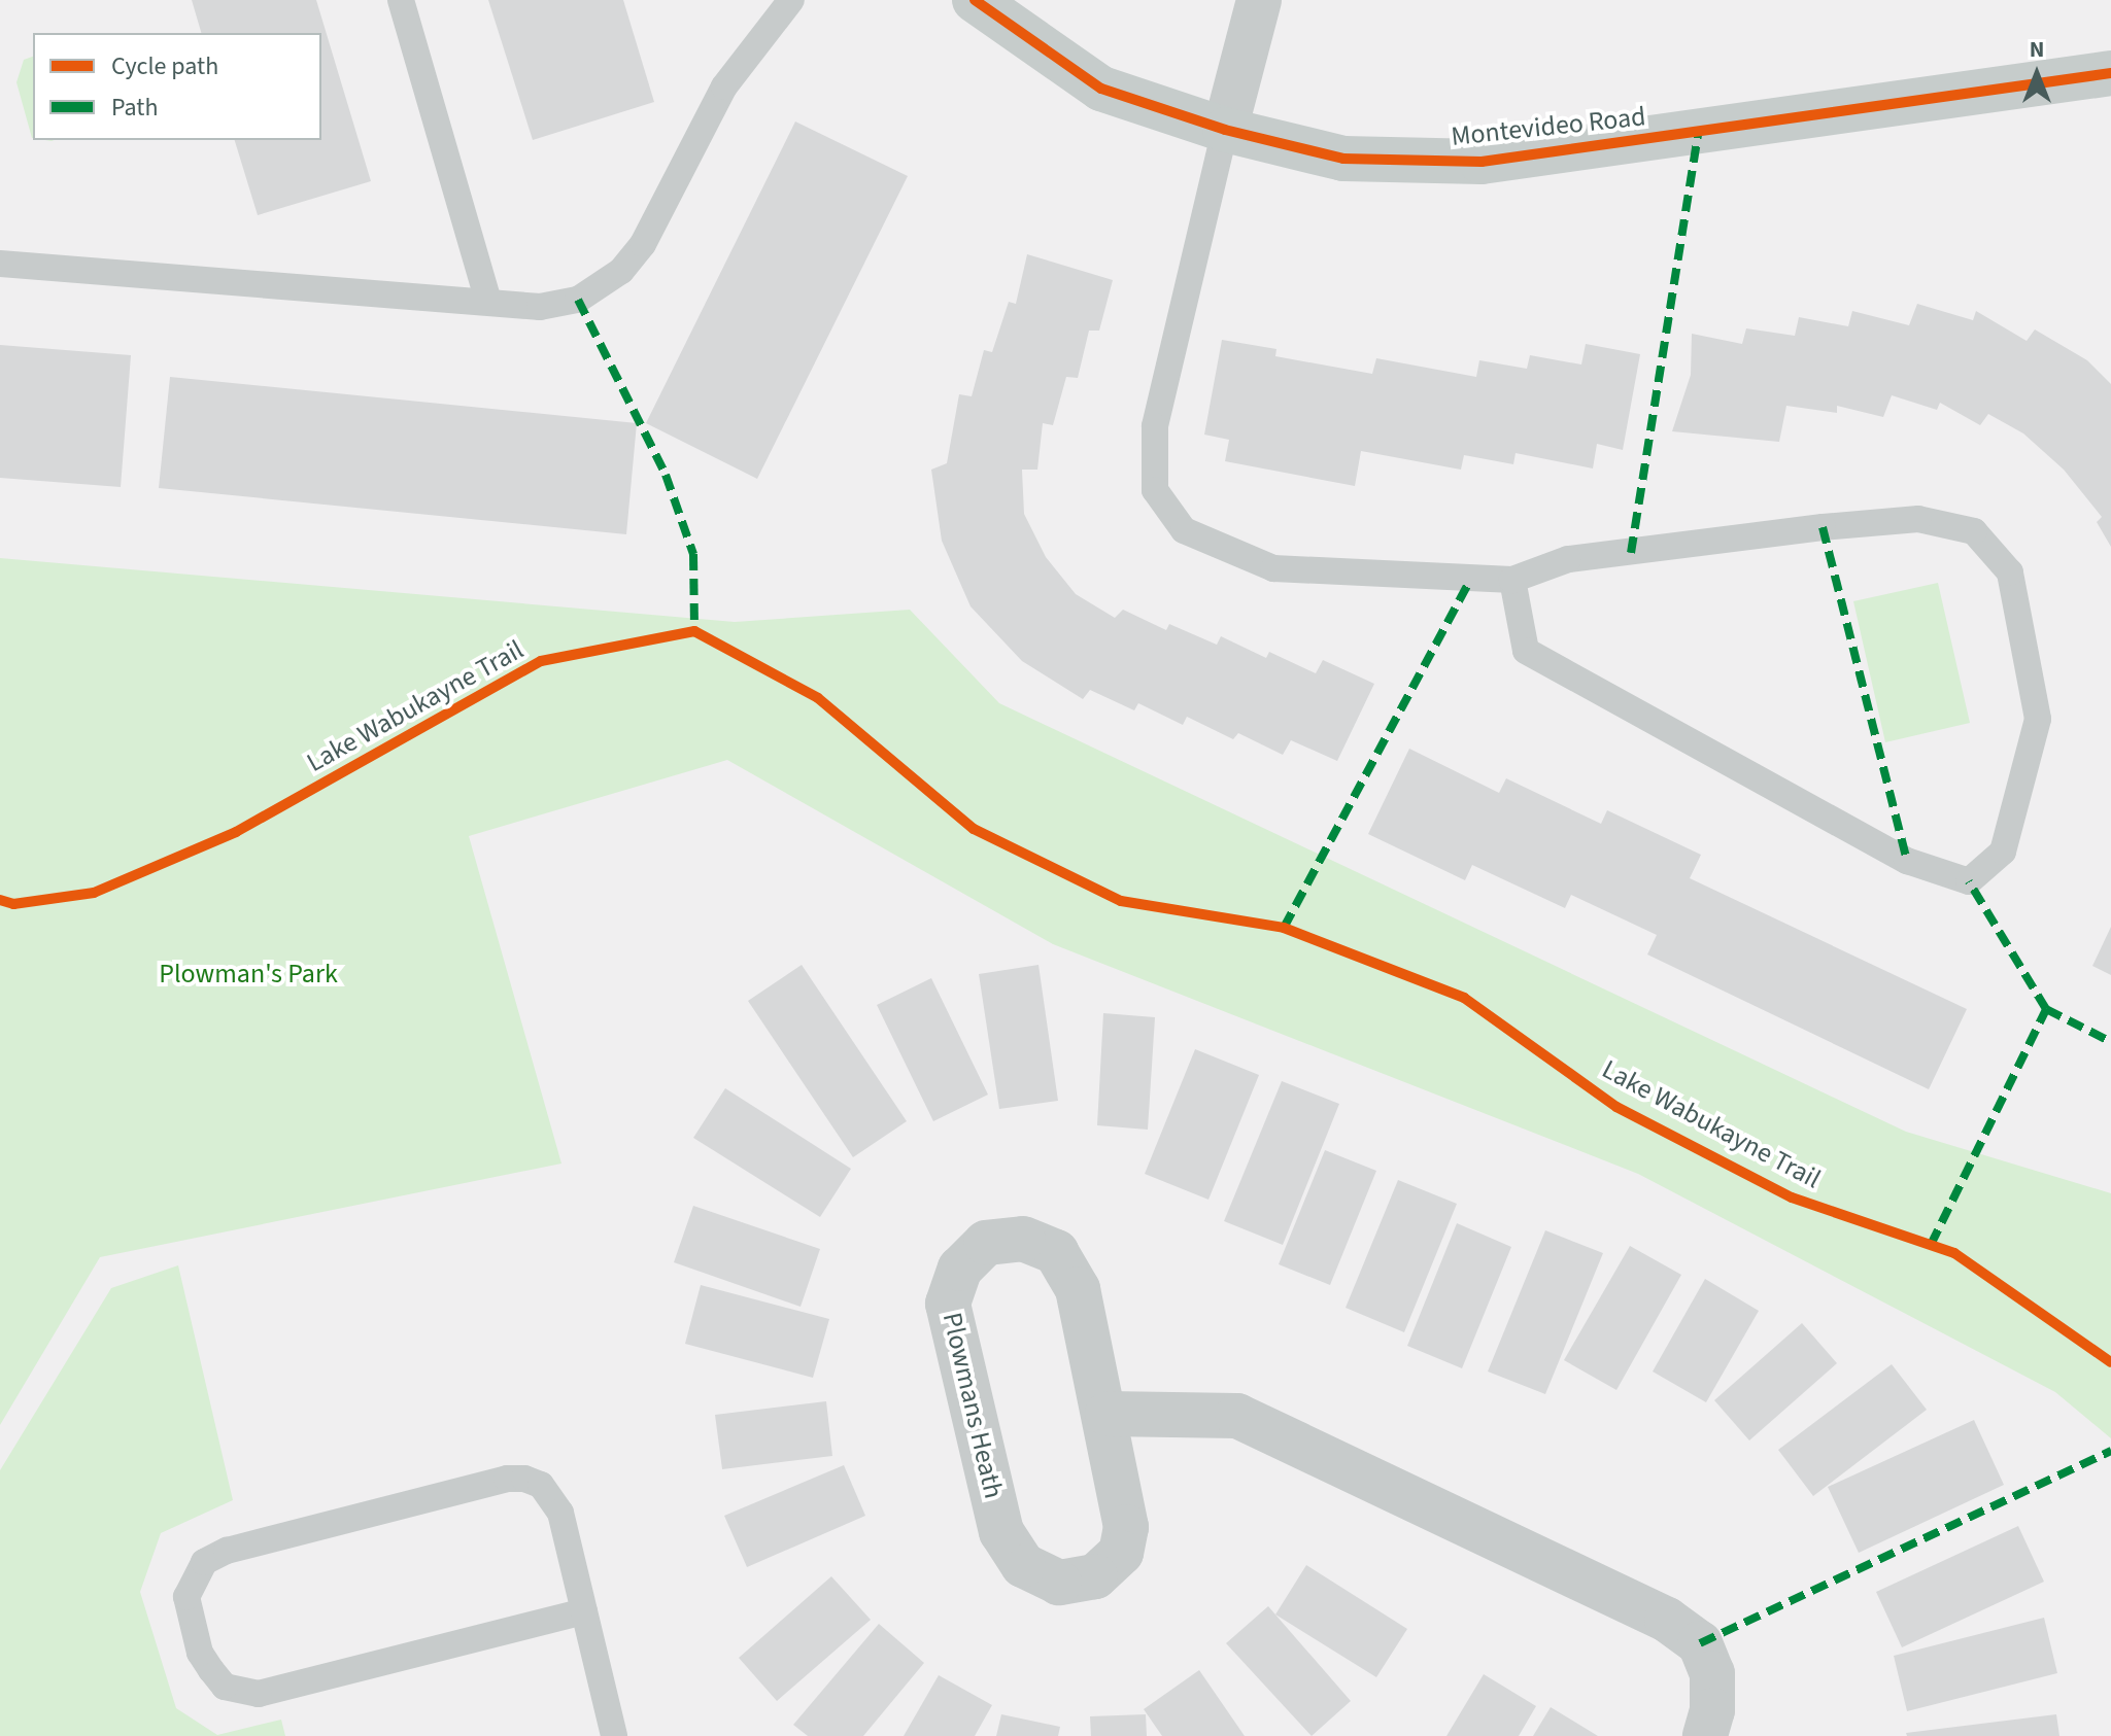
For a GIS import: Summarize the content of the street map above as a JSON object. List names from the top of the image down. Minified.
{"streets":{"street":["Montevideo Road","Plowmans Heath"],"cycle path":["Lake Wabukayne Trail"]},"parks":["Plowman's Park"],"legend":["Cycle path","Path"],"north":"top"}
